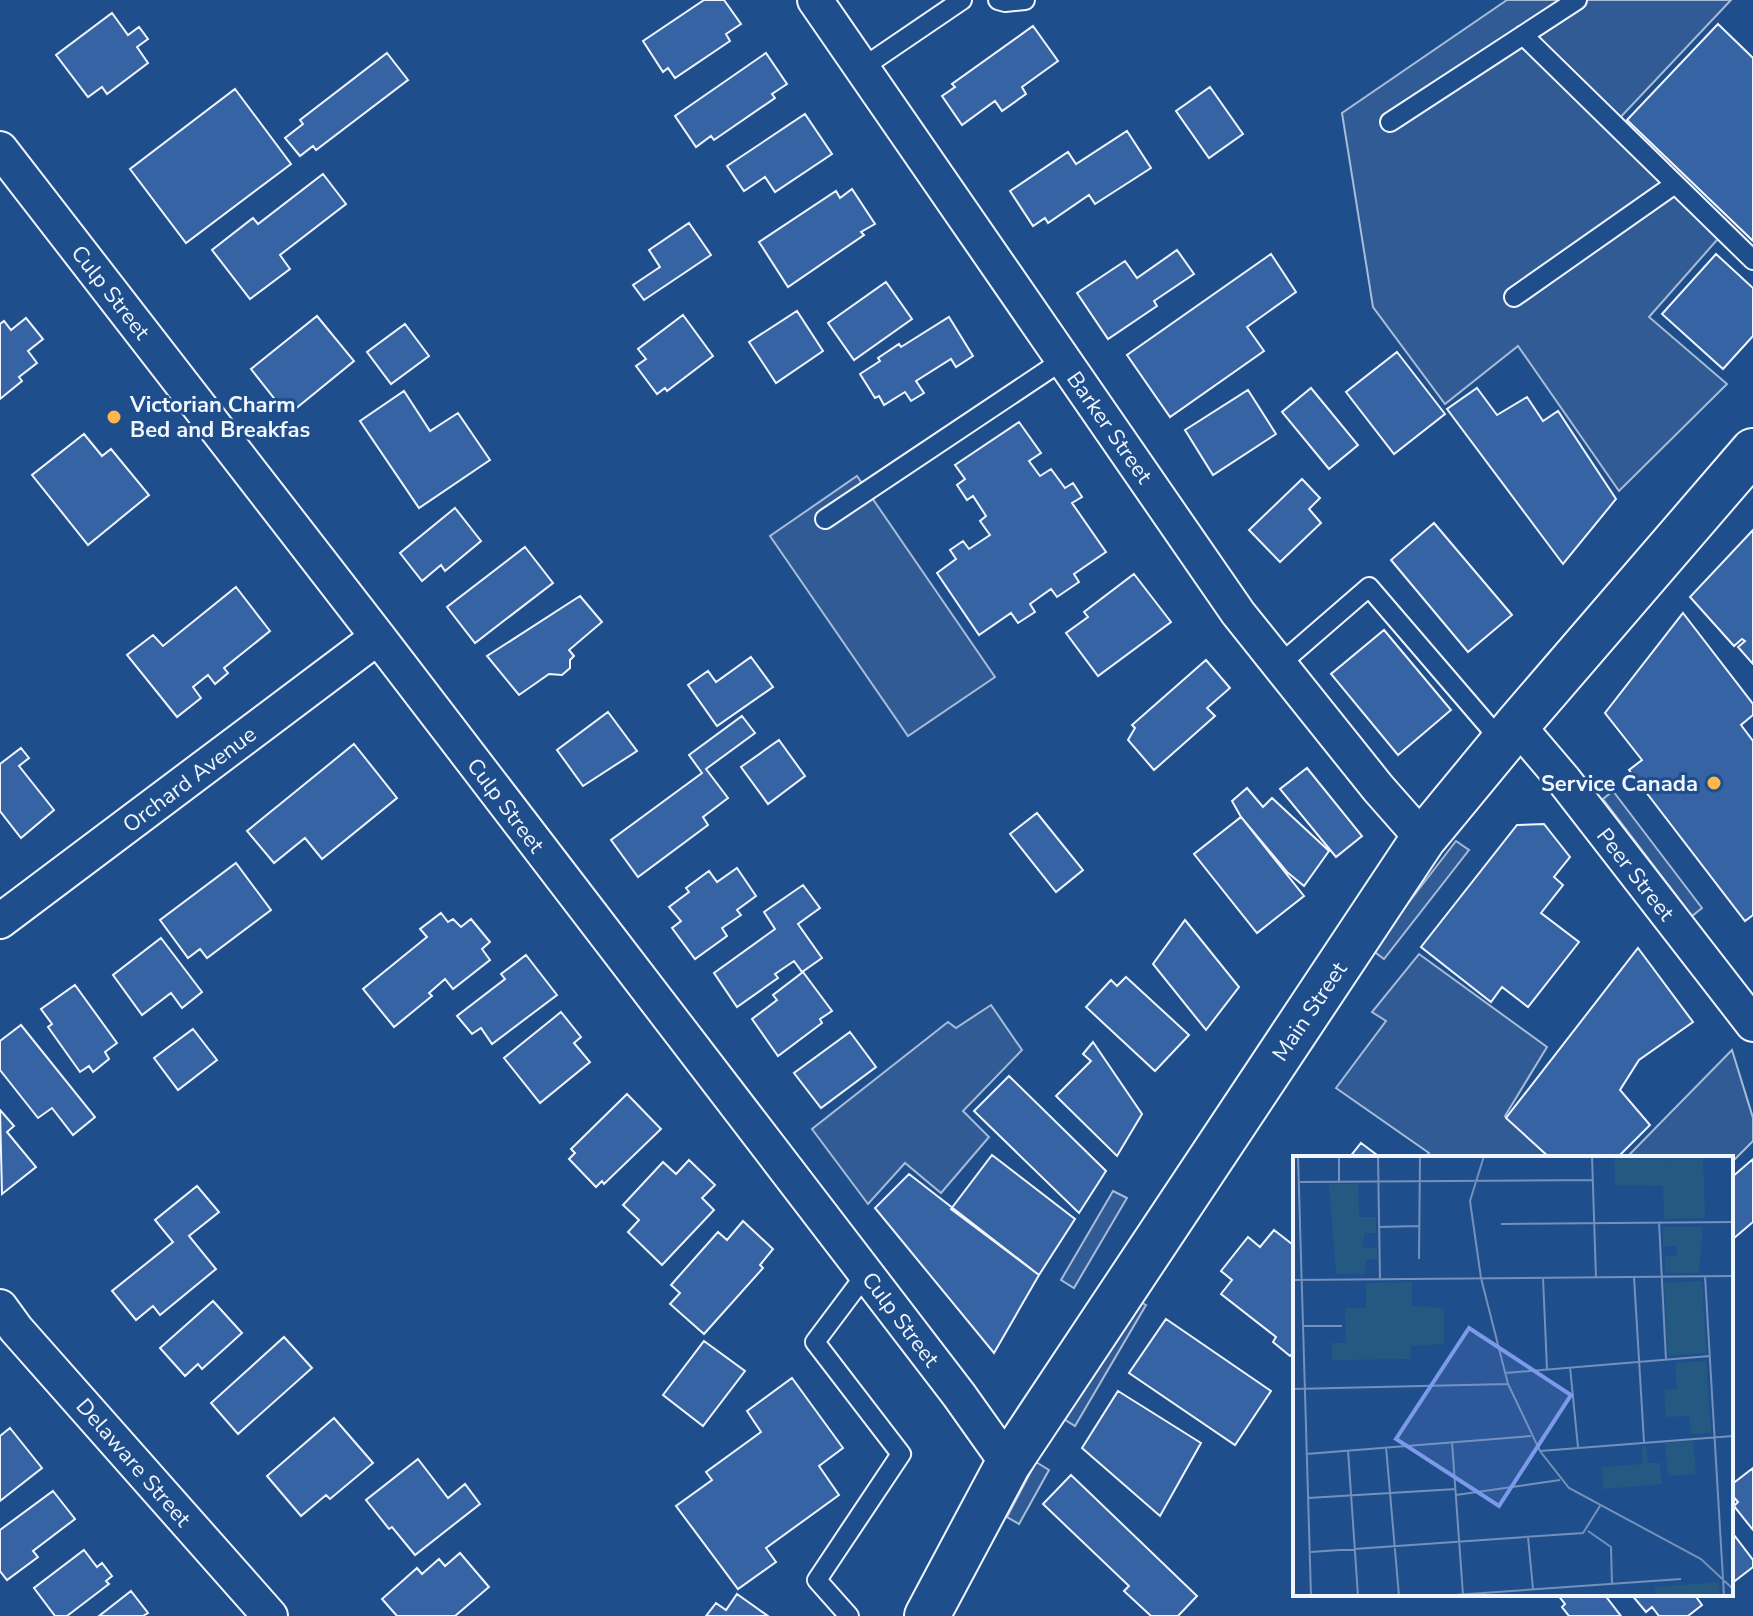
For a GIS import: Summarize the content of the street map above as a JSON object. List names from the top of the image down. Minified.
{"streets":{"street":["Culp Street","Barker Street","Orchard Avenue","Peer Street","Main Street","Delaware Street"]},"crossings":[["Culp Street","Orchard Avenue"],["Culp Street","Main Street"],["Barker Street","Main Street"],["Peer Street","Main Street"]],"places":["Victorian Charm Bed and Breakfas","Service Canada"]}
